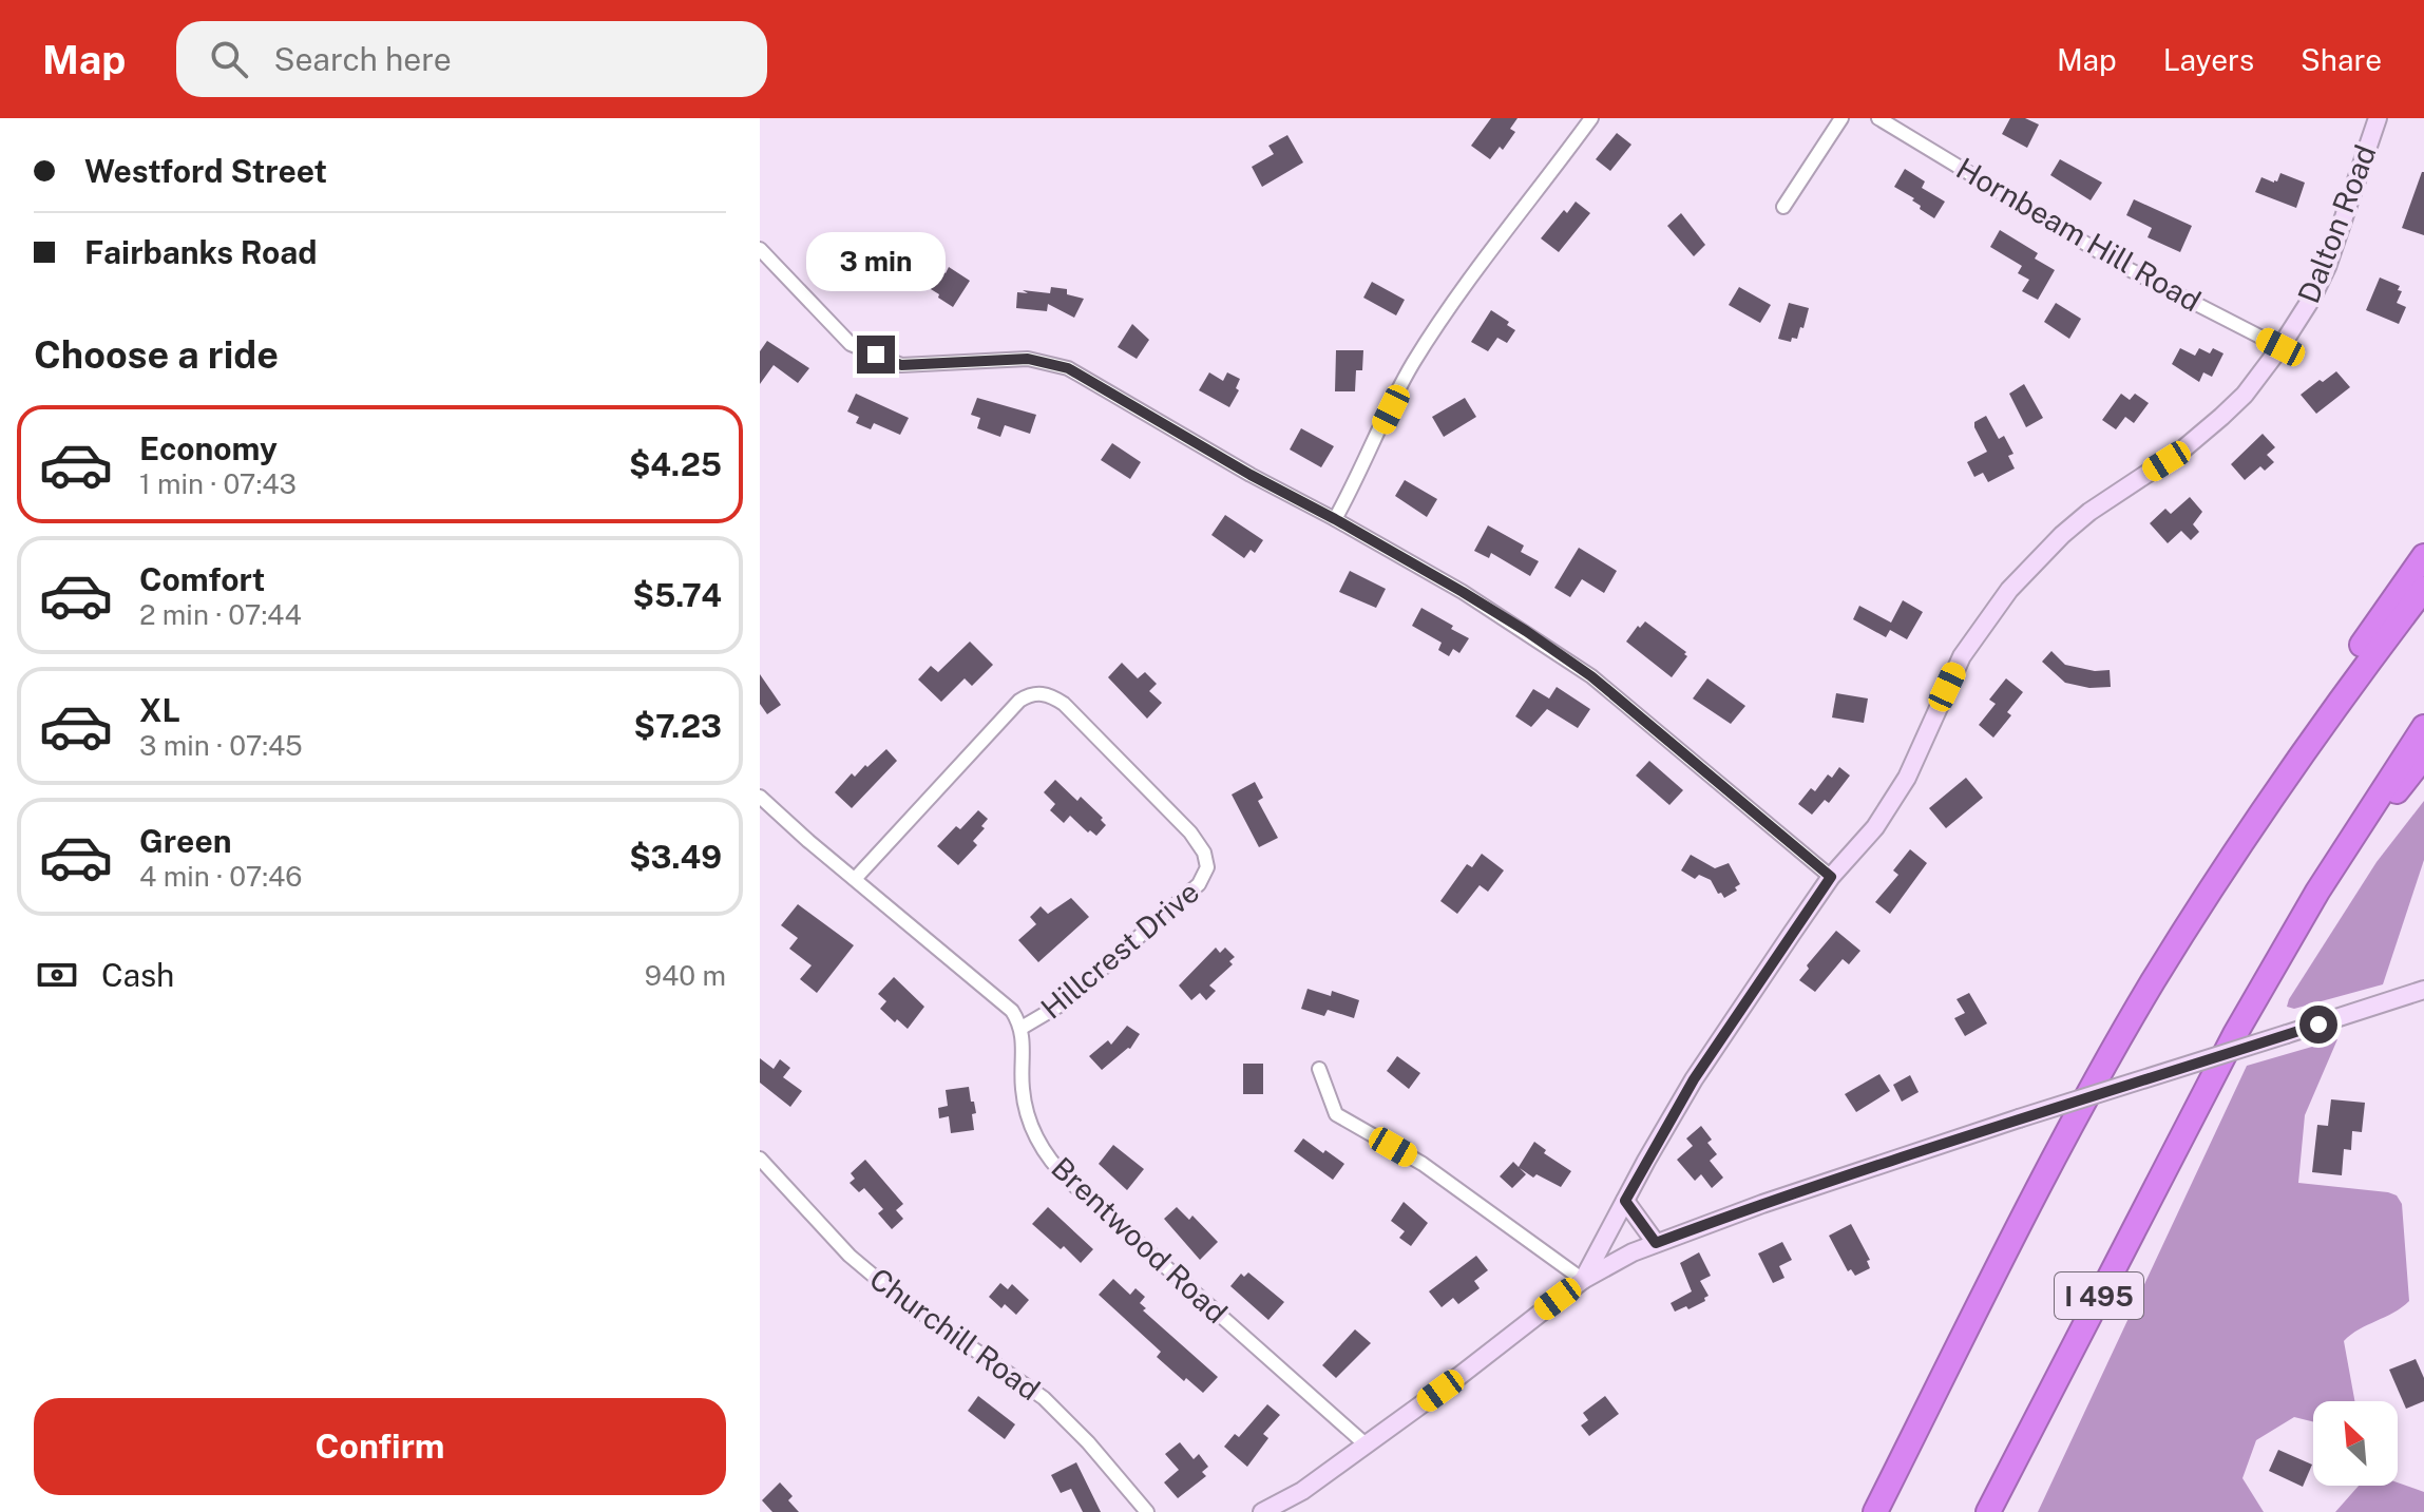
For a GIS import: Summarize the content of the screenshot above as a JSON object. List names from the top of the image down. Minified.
{"streets":{"highway":["I 495"],"street":["Dalton Road","Hornbeam Hill Road","Hillcrest Drive","Brentwood Road","Churchill Road"]},"crossings":[["Dalton Road","Hornbeam Hill Road"],["Hillcrest Drive","Brentwood Road"]],"north":"top left","page":{"header":"Map","search":"Search here","nav":["Map","Layers","Share"],"banner":["Westford Street","Fairbanks Road"],"bubble":"3 min","heading":"Choose a ride","list":[{"name":"Economy","note":"1 min · 07:43","value":"$4.25"},{"name":"Comfort","note":"2 min · 07:44","value":"$5.74"},{"name":"XL","note":"3 min · 07:45","value":"$7.23"},{"name":"Green","note":"4 min · 07:46","value":"$3.49"}],"pay":["Cash","940 m"],"buttons":"Confirm"}}
